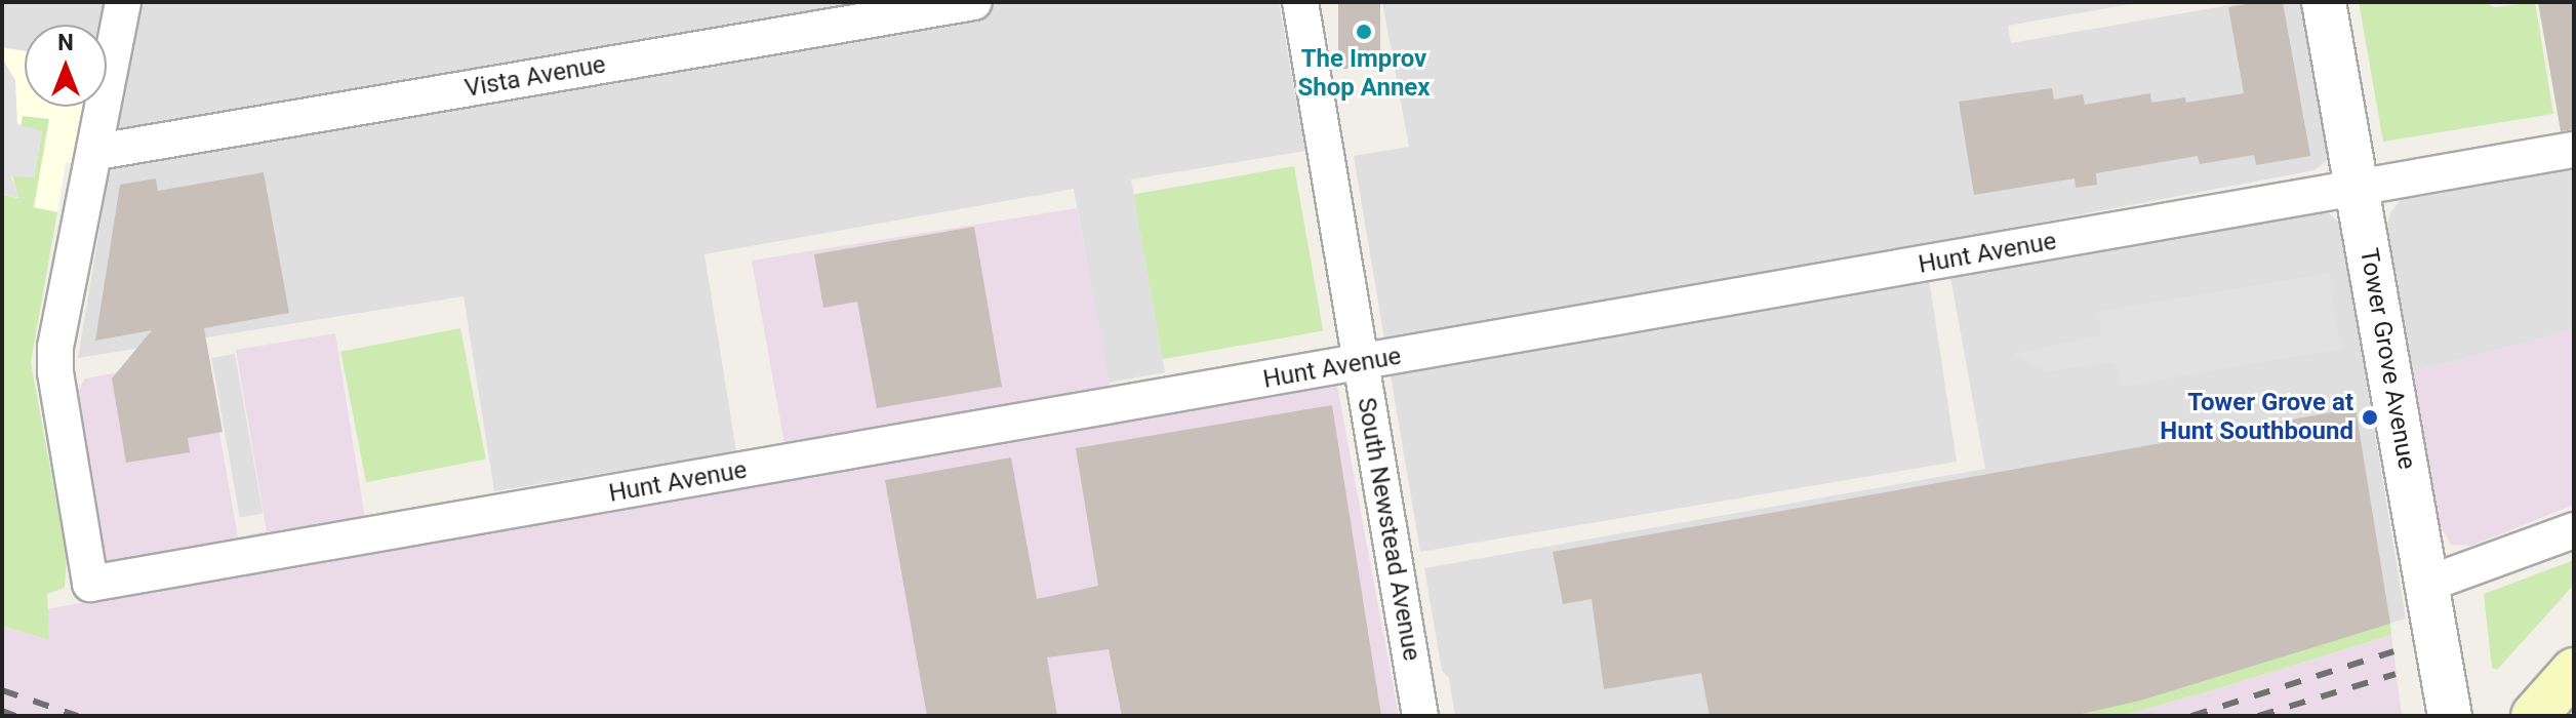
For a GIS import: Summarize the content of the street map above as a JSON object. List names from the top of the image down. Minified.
{"streets":{"street":["Vista Avenue","Hunt Avenue","Tower Grove Avenue","South Newstead Avenue"]},"crossings":[["Vista Avenue","Hunt Avenue"],["Hunt Avenue","Tower Grove Avenue"],["Hunt Avenue","South Newstead Avenue"]],"places":["The Improv Shop Annex","Tower Grove at Hunt Southbound"],"north":"top"}
